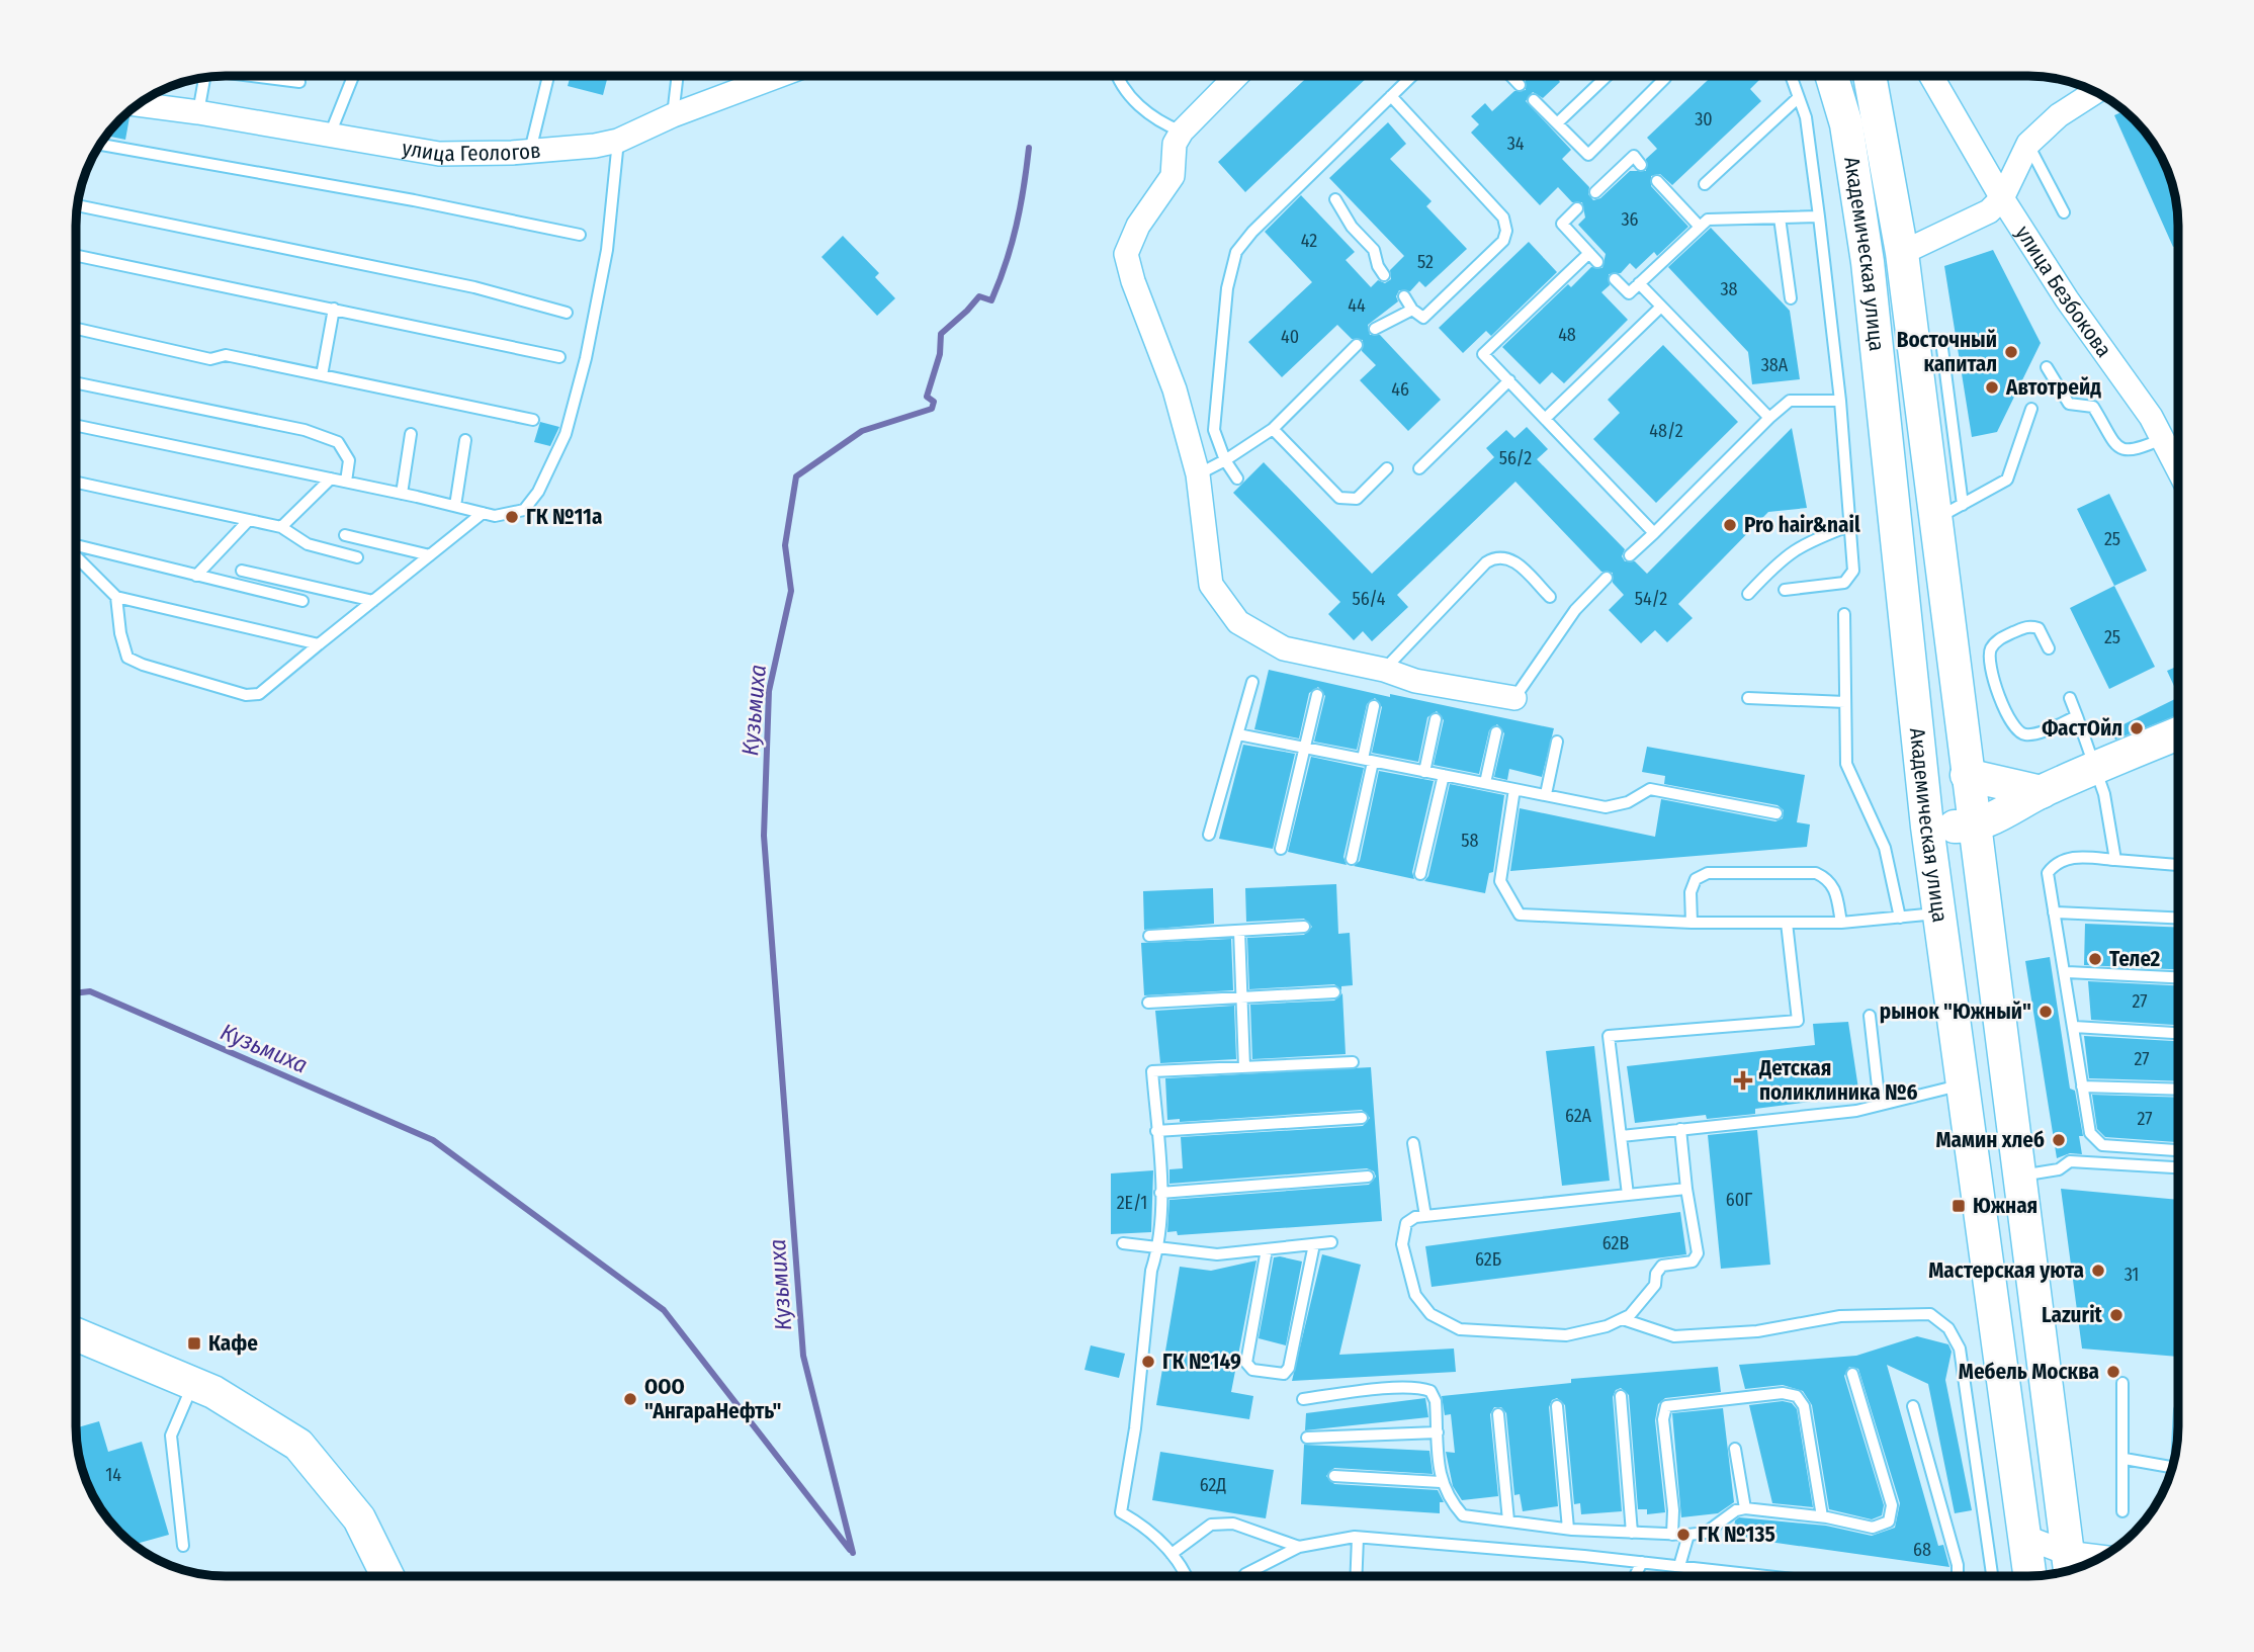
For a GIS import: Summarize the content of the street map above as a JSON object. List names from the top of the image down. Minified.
{"streets":{"main road":["Академическая улица"],"street":["улица Геологов","улица Безбокова"]},"water":["Кузьмиха"],"places":{"other":["Восточный капитал","Автотрейд","ГК №11а","Pro hair&nail","ФастОйл","Теле2","рынок \"Южный\"","Мамин хлеб","Мастерская уюта","Lazurit","ГК №149","Мебель Москва","ООО \"АнгараНефть\"","ГК №135"],"health":["Детская поликлиника №6"],"transit":["Южная","Кафе"]},"house_numbers":["30","34","36","42","52","38","44","48","40","38А","46","48/2","56/2","25","56/4","54/2","25","58","27","27","62А","27","60Г","2Е/1","62В","62Б","31","14","62Д","68"]}
